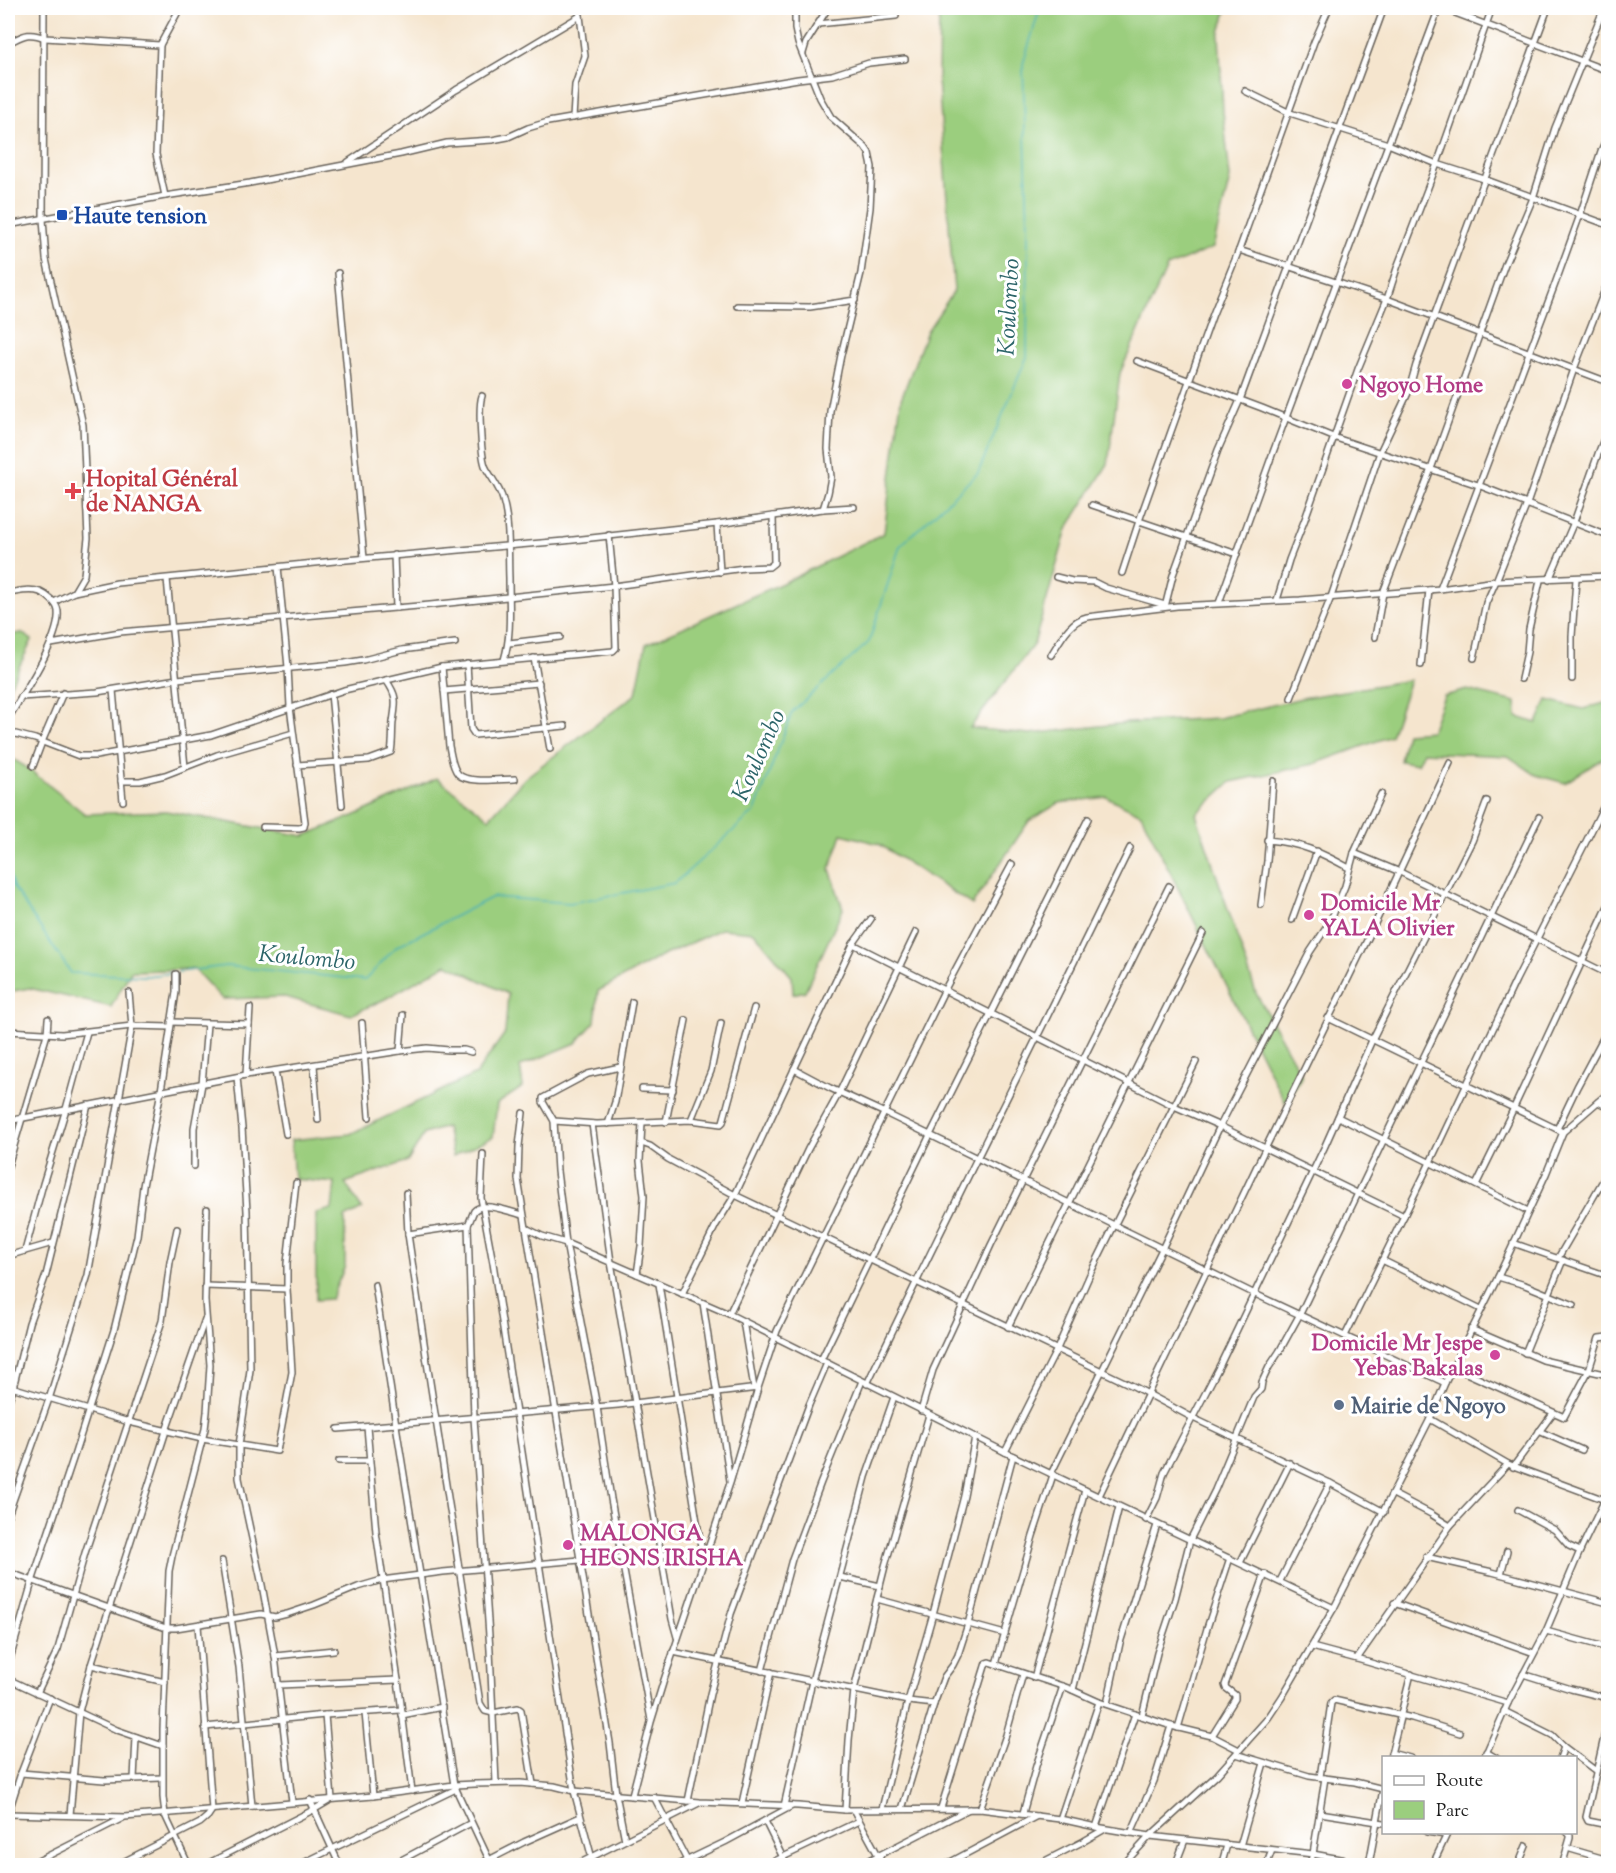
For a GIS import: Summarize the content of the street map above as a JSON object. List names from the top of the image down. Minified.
{"water":["Koulombo"],"places":{"transit":["Haute tension"],"other":["Ngoyo Home","Domicile Mr YALA Olivier","Domicile Mr Jespe Yebas Bakalas","Mairie de Ngoyo","MALONGA HEONS IRISHA"],"health":["Hopital Général de NANGA"]},"legend":["Route","Parc"]}
